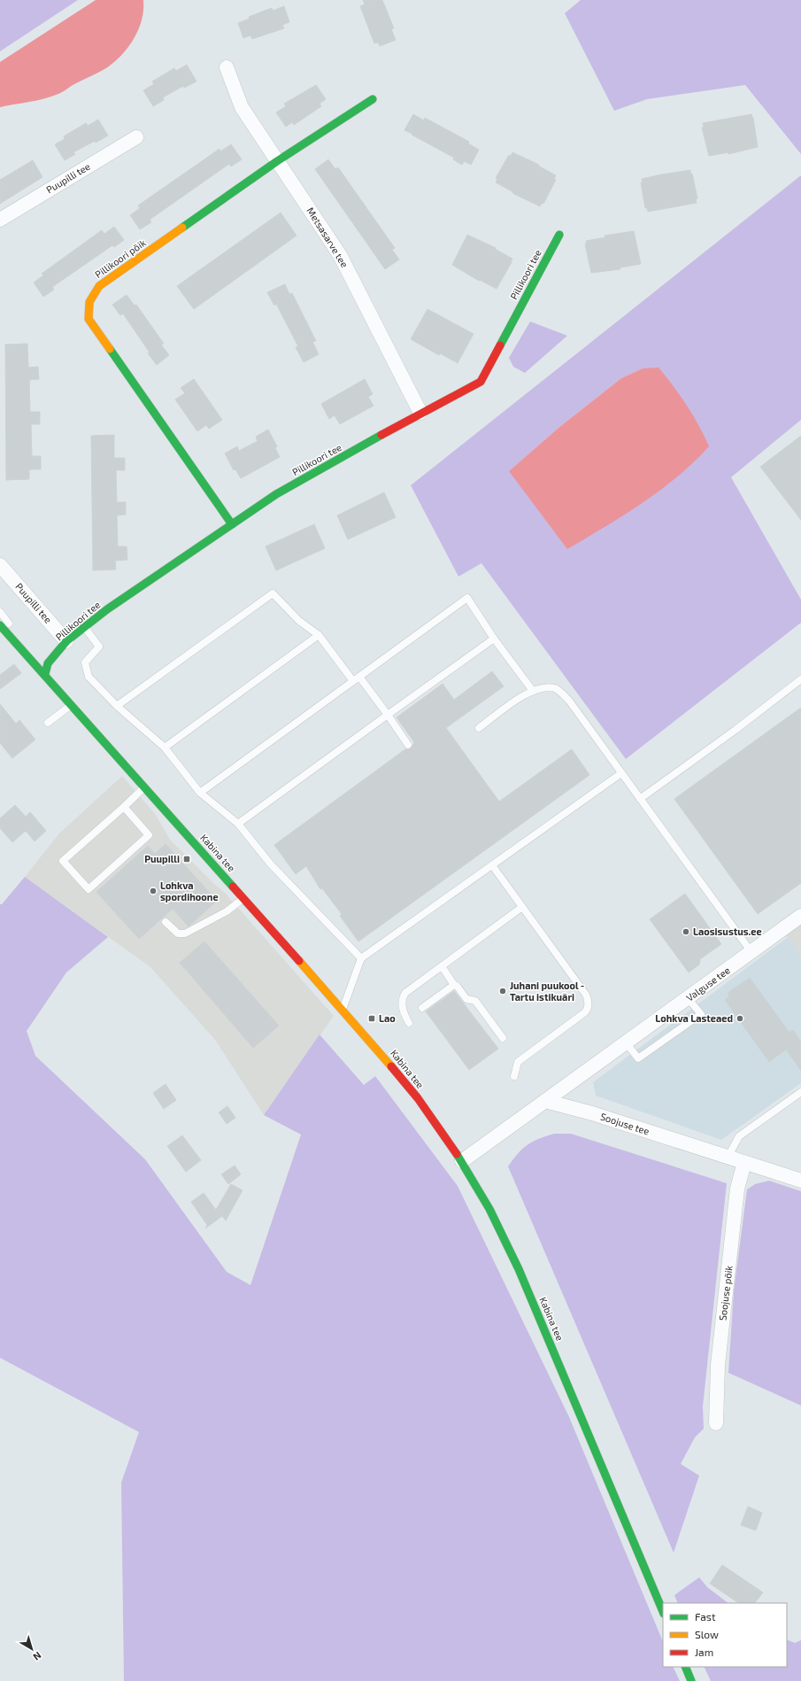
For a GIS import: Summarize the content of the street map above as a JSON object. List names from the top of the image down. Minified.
{"streets":{"street":["Puupilli tee","Metsasarve tee","Pillikoori põik","Pillikoori tee","Kabina tee","Valguse tee","Soojuse tee","Soojuse põik"]},"crossings":[["Puupilli tee","Pillikoori tee"],["Metsasarve tee","Pillikoori põik"],["Metsasarve tee","Pillikoori tee"],["Pillikoori põik","Pillikoori tee"],["Pillikoori tee","Kabina tee"],["Valguse tee","Soojuse tee"],["Soojuse tee","Soojuse põik"]],"places":{"transit":["Puupilli","Lao"],"other":["Lohkva spordihoone","Laosisustus.ee","Juhani puukool - Tartu istikuäri","Lohkva Lasteaed"]},"legend":["Fast","Slow","Jam"],"north":"bottom right"}
